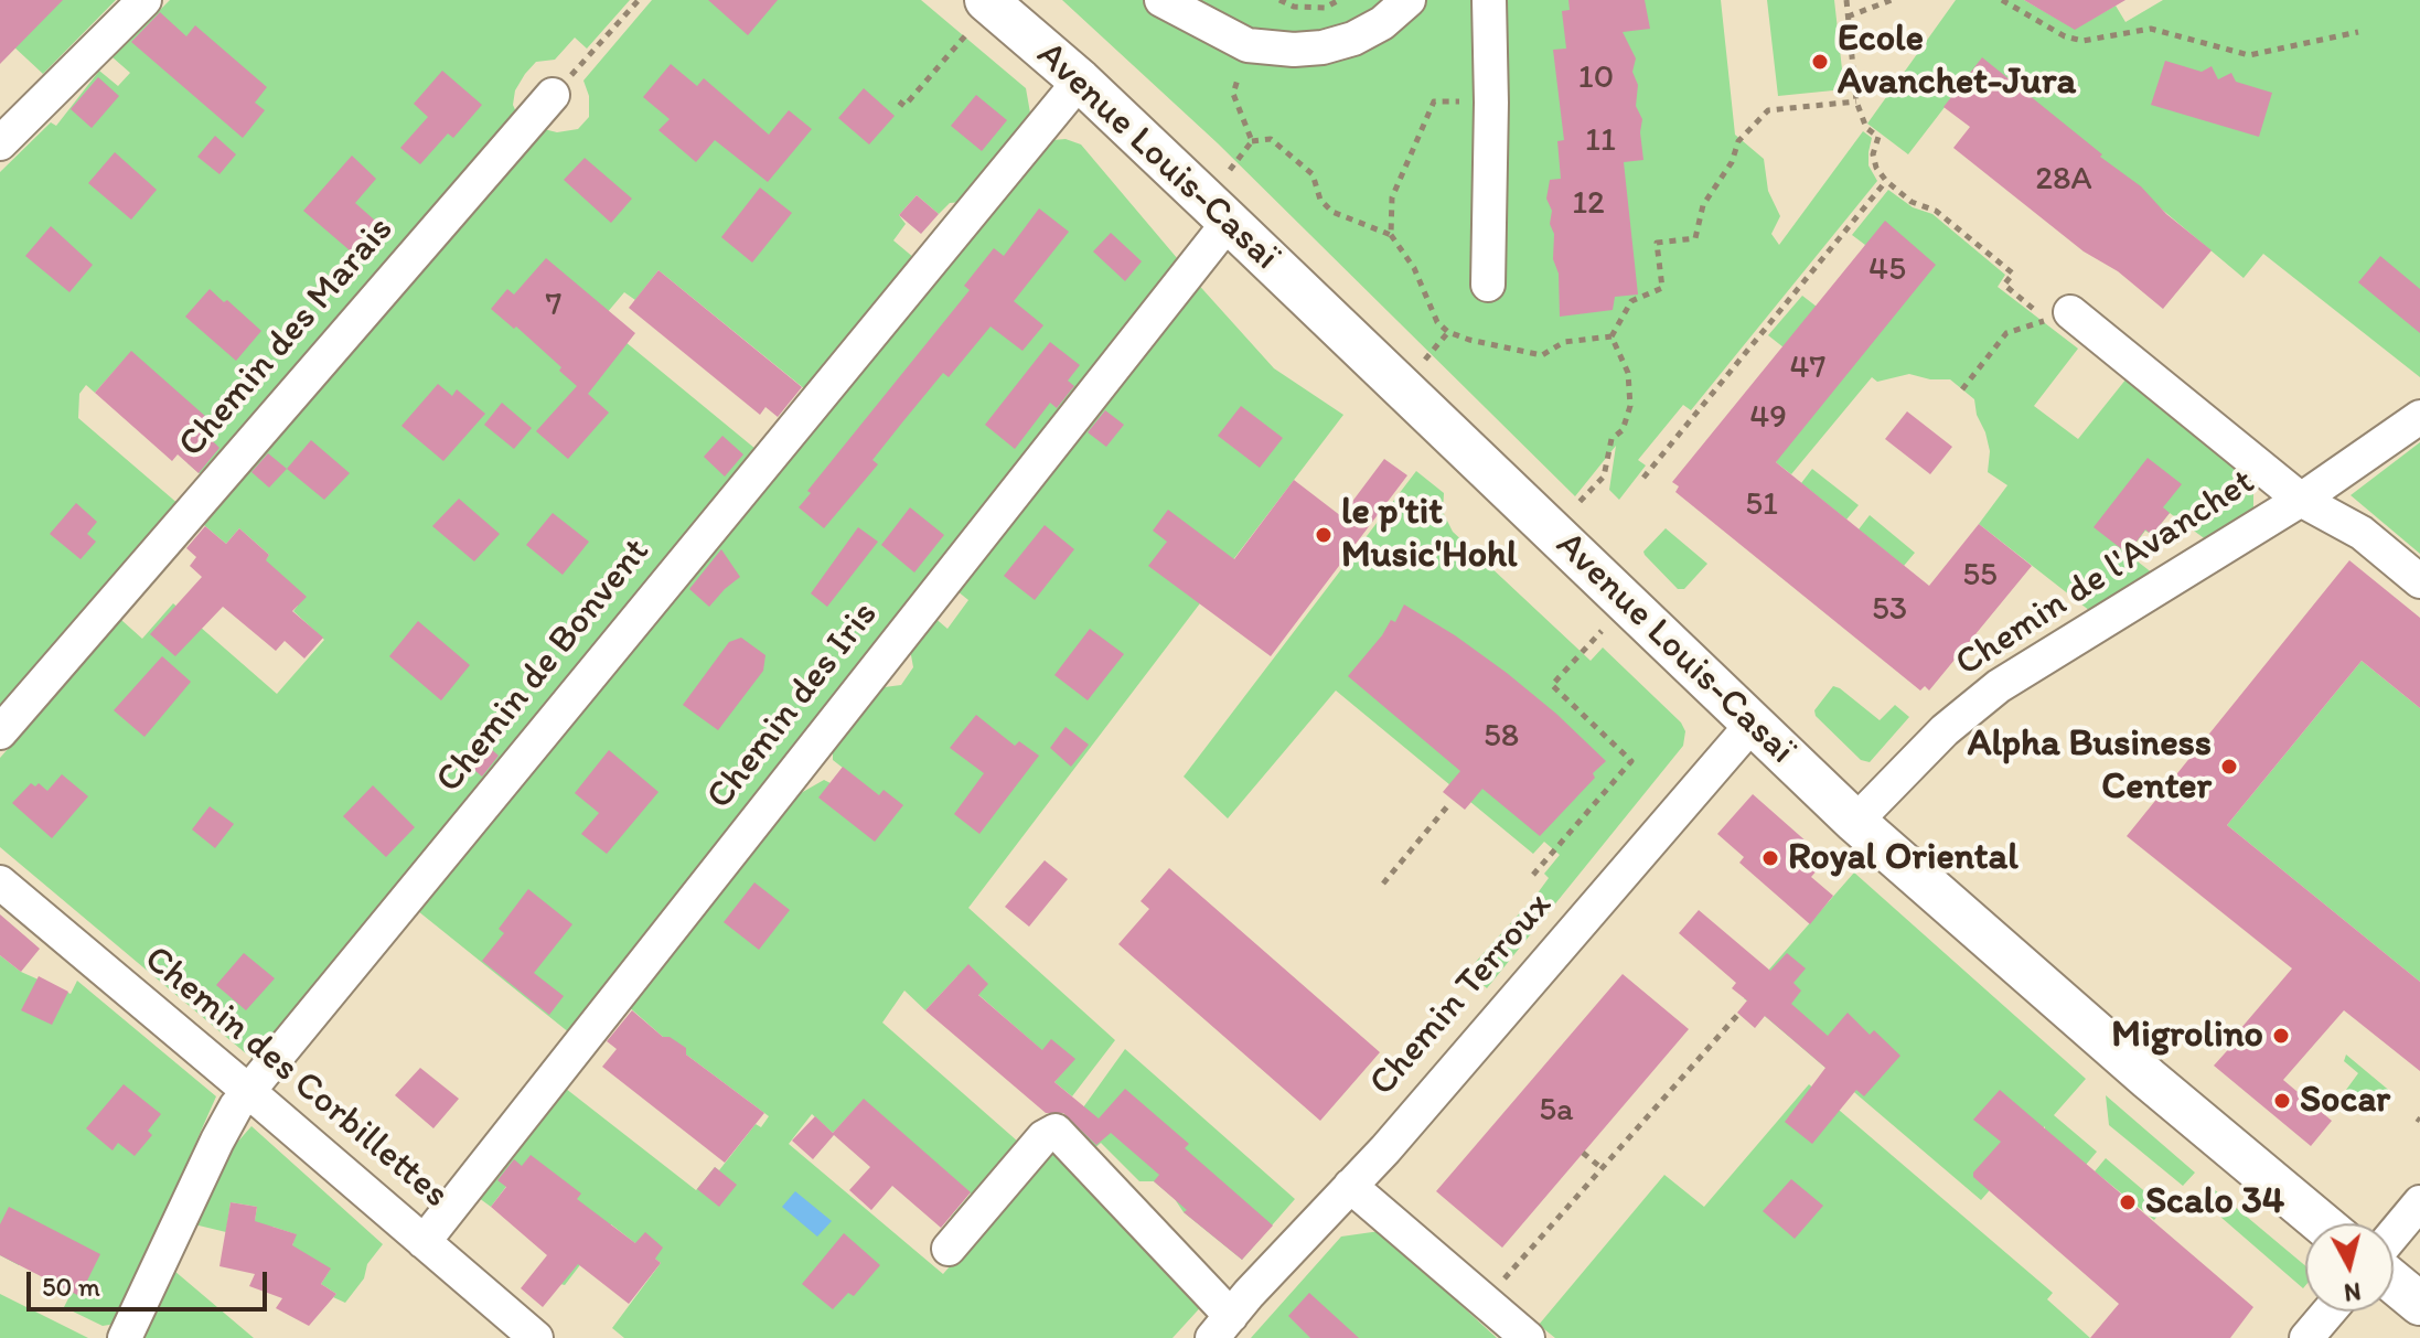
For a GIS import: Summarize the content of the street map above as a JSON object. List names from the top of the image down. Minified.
{"streets":{"main road":["Avenue Louis-Casaï"],"street":["Chemin des Marais","Chemin de l'Avanchet","Chemin de Bonvent","Chemin des Iris","Chemin Terroux","Chemin des Corbillettes"]},"crossings":[["Avenue Louis-Casaï","Chemin de l'Avanchet"],["Avenue Louis-Casaï","Chemin de Bonvent"],["Avenue Louis-Casaï","Chemin des Iris"],["Avenue Louis-Casaï","Chemin Terroux"],["Chemin de Bonvent","Chemin des Corbillettes"],["Chemin des Iris","Chemin des Corbillettes"]],"places":["Ecole Avanchet-Jura","le p'tit Music'Hohl","Alpha Business Center","Royal Oriental","Migrolino","Socar","Scalo 34"],"house_numbers":["10","11","28A","12","45","7","47","49","51","55","53","58","5a"],"scale_bar":"50 m","north":"bottom"}
